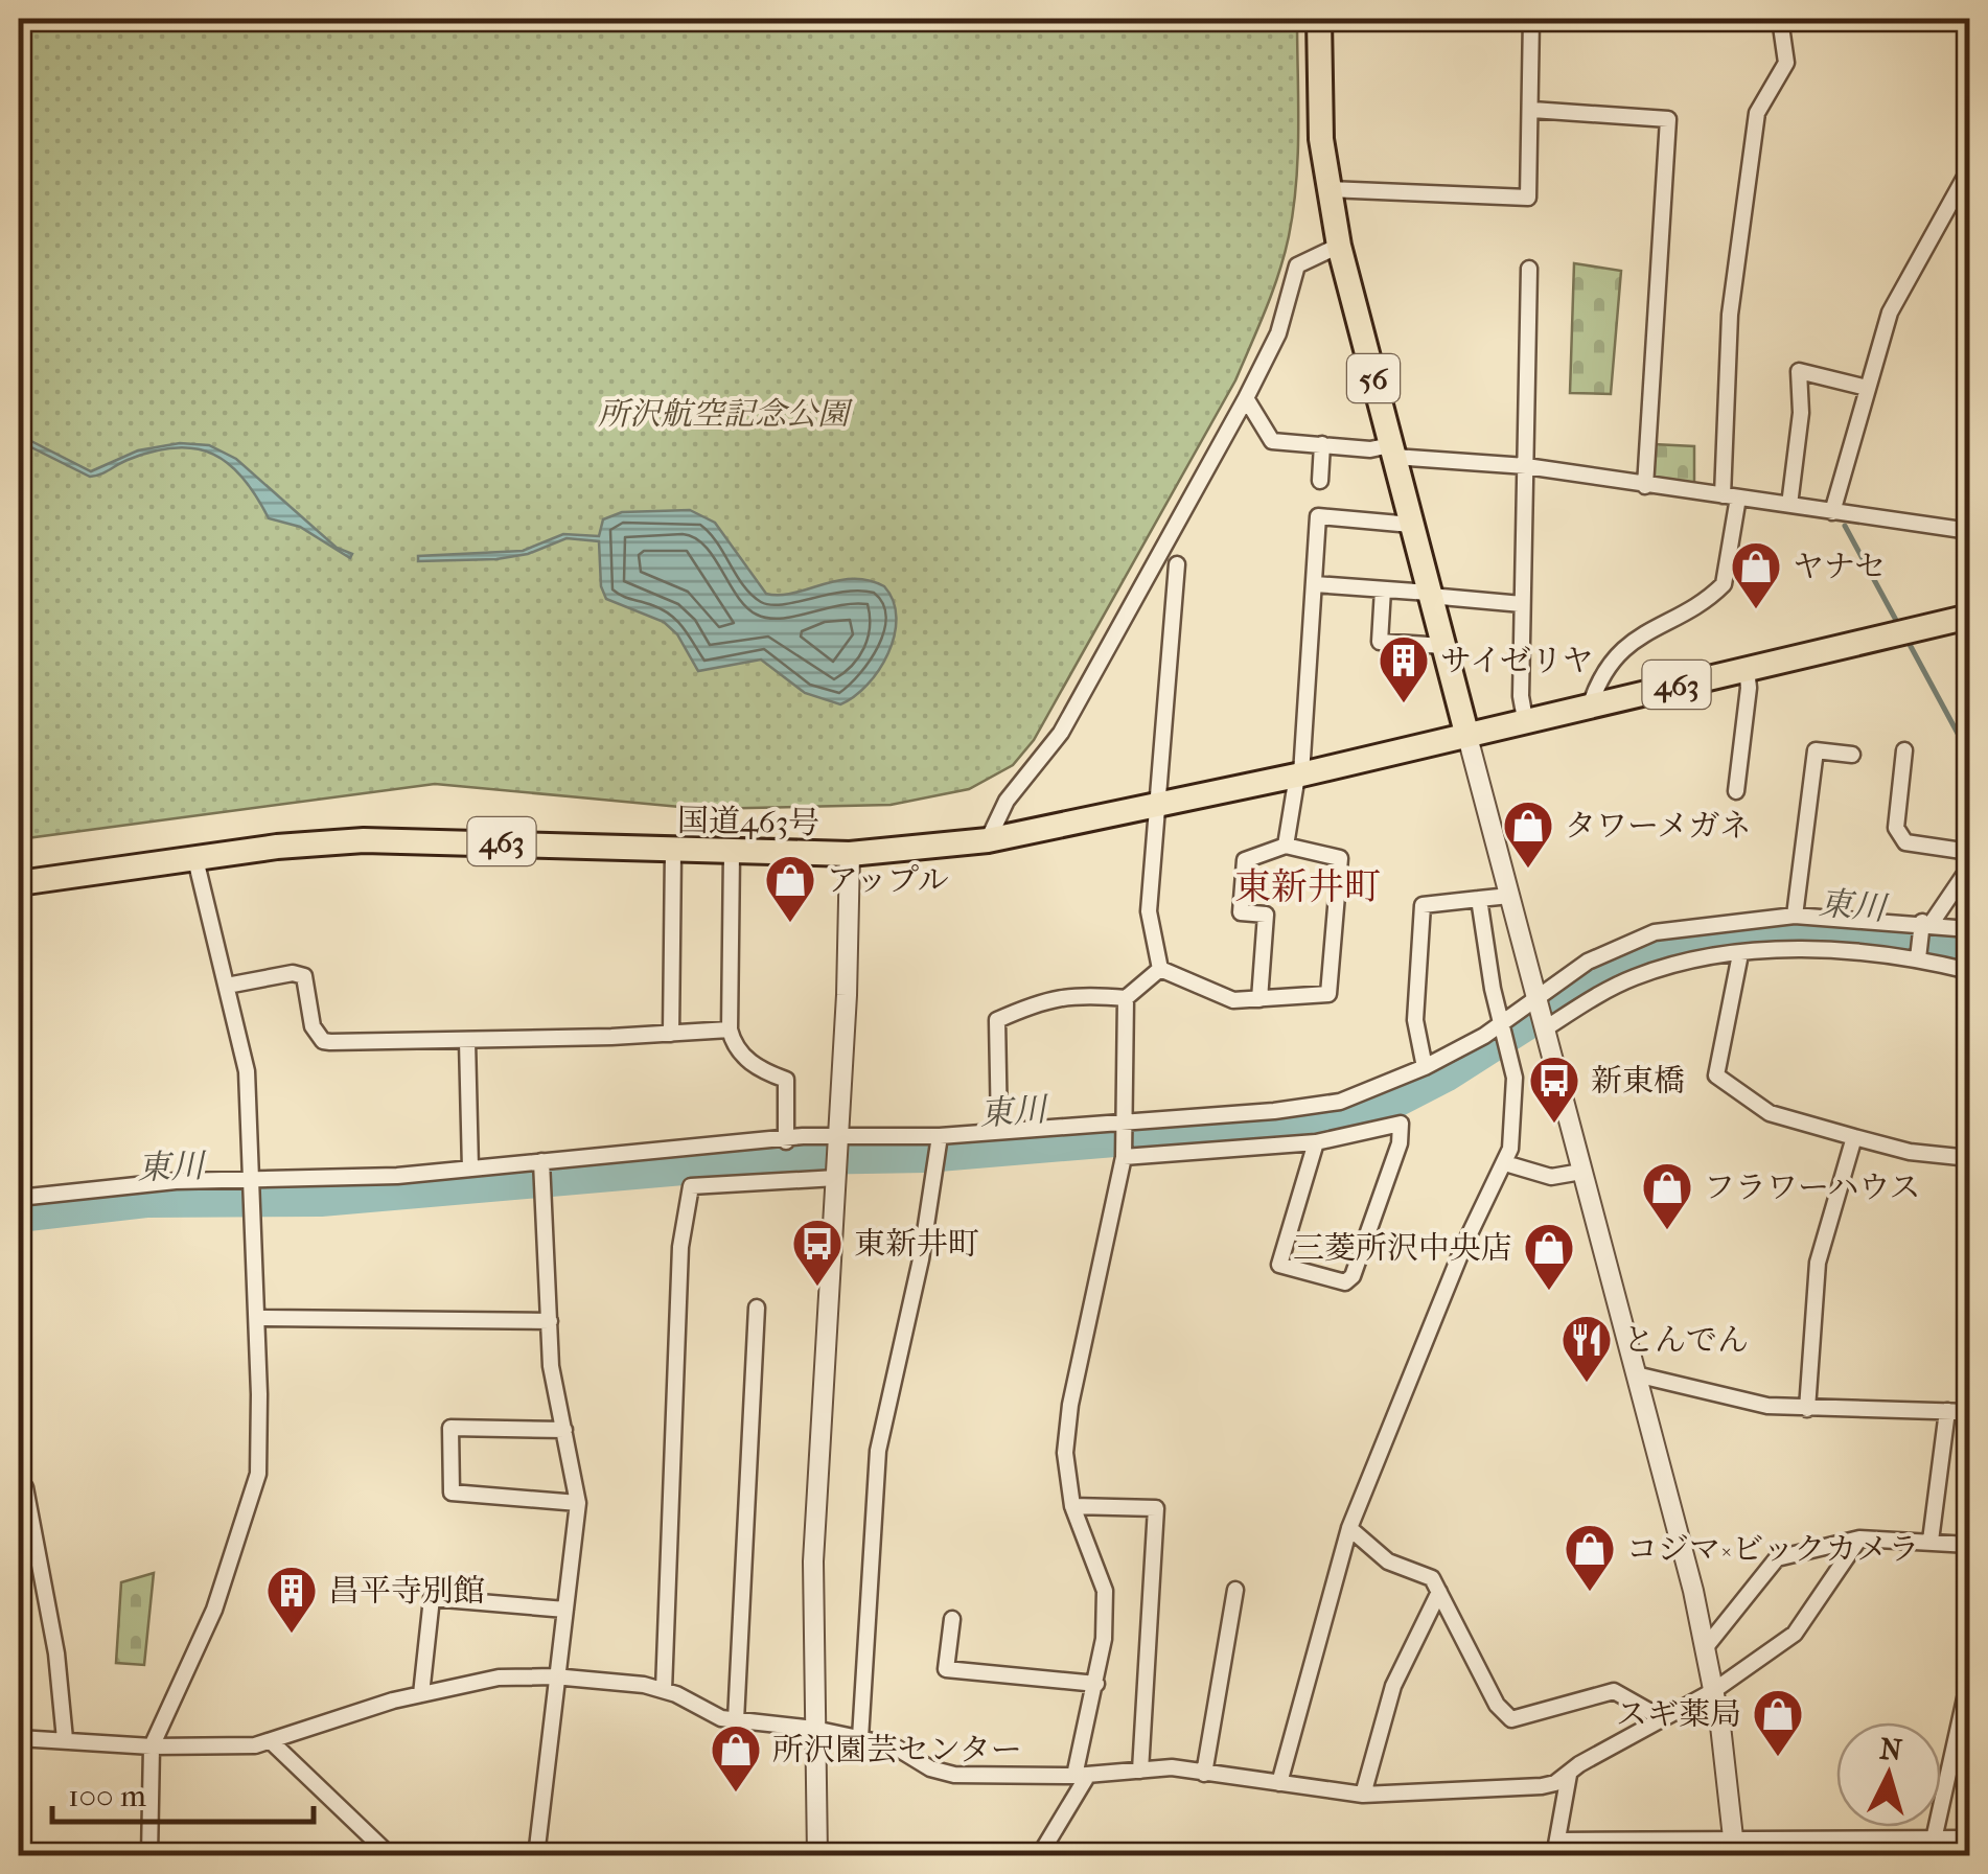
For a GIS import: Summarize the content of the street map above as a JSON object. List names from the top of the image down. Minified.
{"streets":{"main road":["56","463","国道463号"]},"crossings":[["56","463"],["56","国道463号"],["463","国道463号"]],"districts":["東新井町"],"water":["東川"],"parks":["所沢航空記念公園"],"places":{"shop":["ヤナセ","タワーメガネ","アップル","フラワーハウス","三菱所沢中央店","コジマ×ビックカメラ","スギ薬局","所沢園芸センター"],"building":["サイゼリヤ","昌平寺別館"],"bus stop":["新東橋","東新井町"],"restaurant":["とんでん"]},"scale_bar":"100 m","north":"top"}
